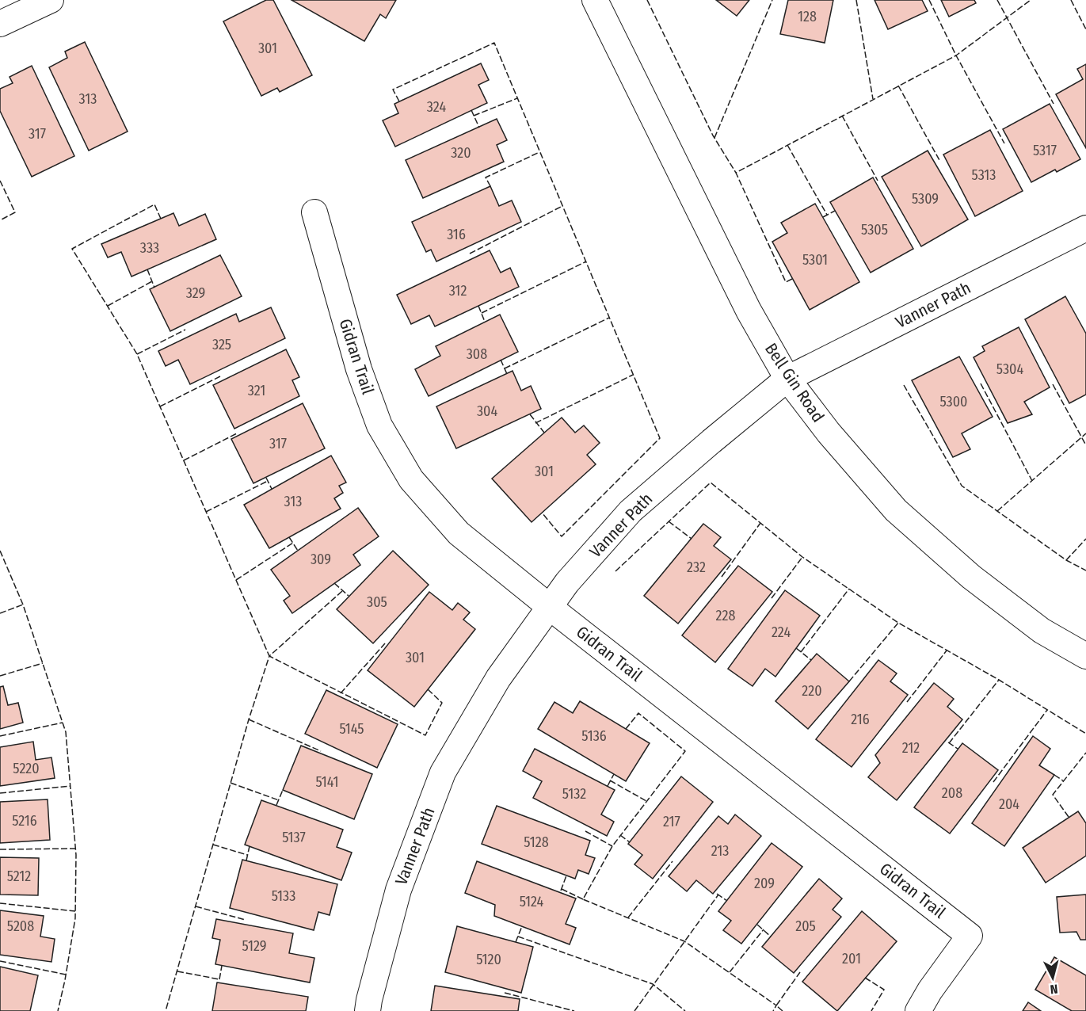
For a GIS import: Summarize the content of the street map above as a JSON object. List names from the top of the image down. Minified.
{"streets":{"street":["Vanner Path","Gidran Trail","Bell Gin Road"]},"crossings":[["Vanner Path","Gidran Trail"],["Vanner Path","Bell Gin Road"]],"house_numbers":["128","301","313","324","317","5317","320","5313","5309","5305","316","333","5301","312","329","325","308","5304","321","5300","304","317","301","313","309","232","305","228","224","301","220","216","5145","5136","212","5220","5141","208","5132","204","5216","217","5137","5128","213","5212","209","5133","5124","5208","205","5129","201","5120"],"north":"bottom"}
